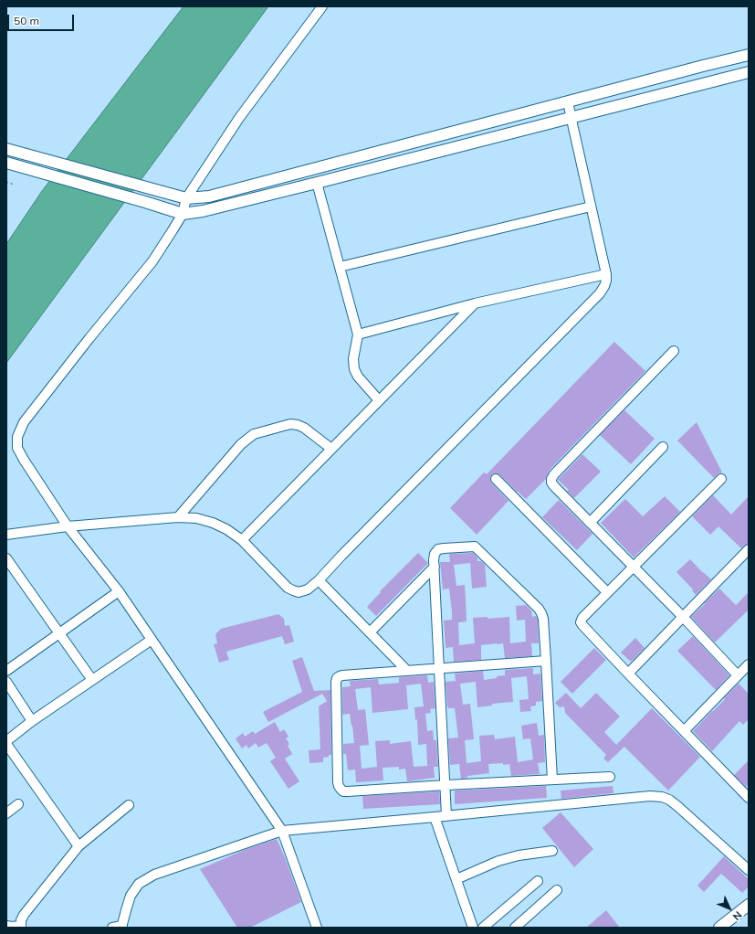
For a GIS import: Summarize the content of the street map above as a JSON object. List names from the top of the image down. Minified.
{"scale_bar":"50 m","north":"bottom right"}
